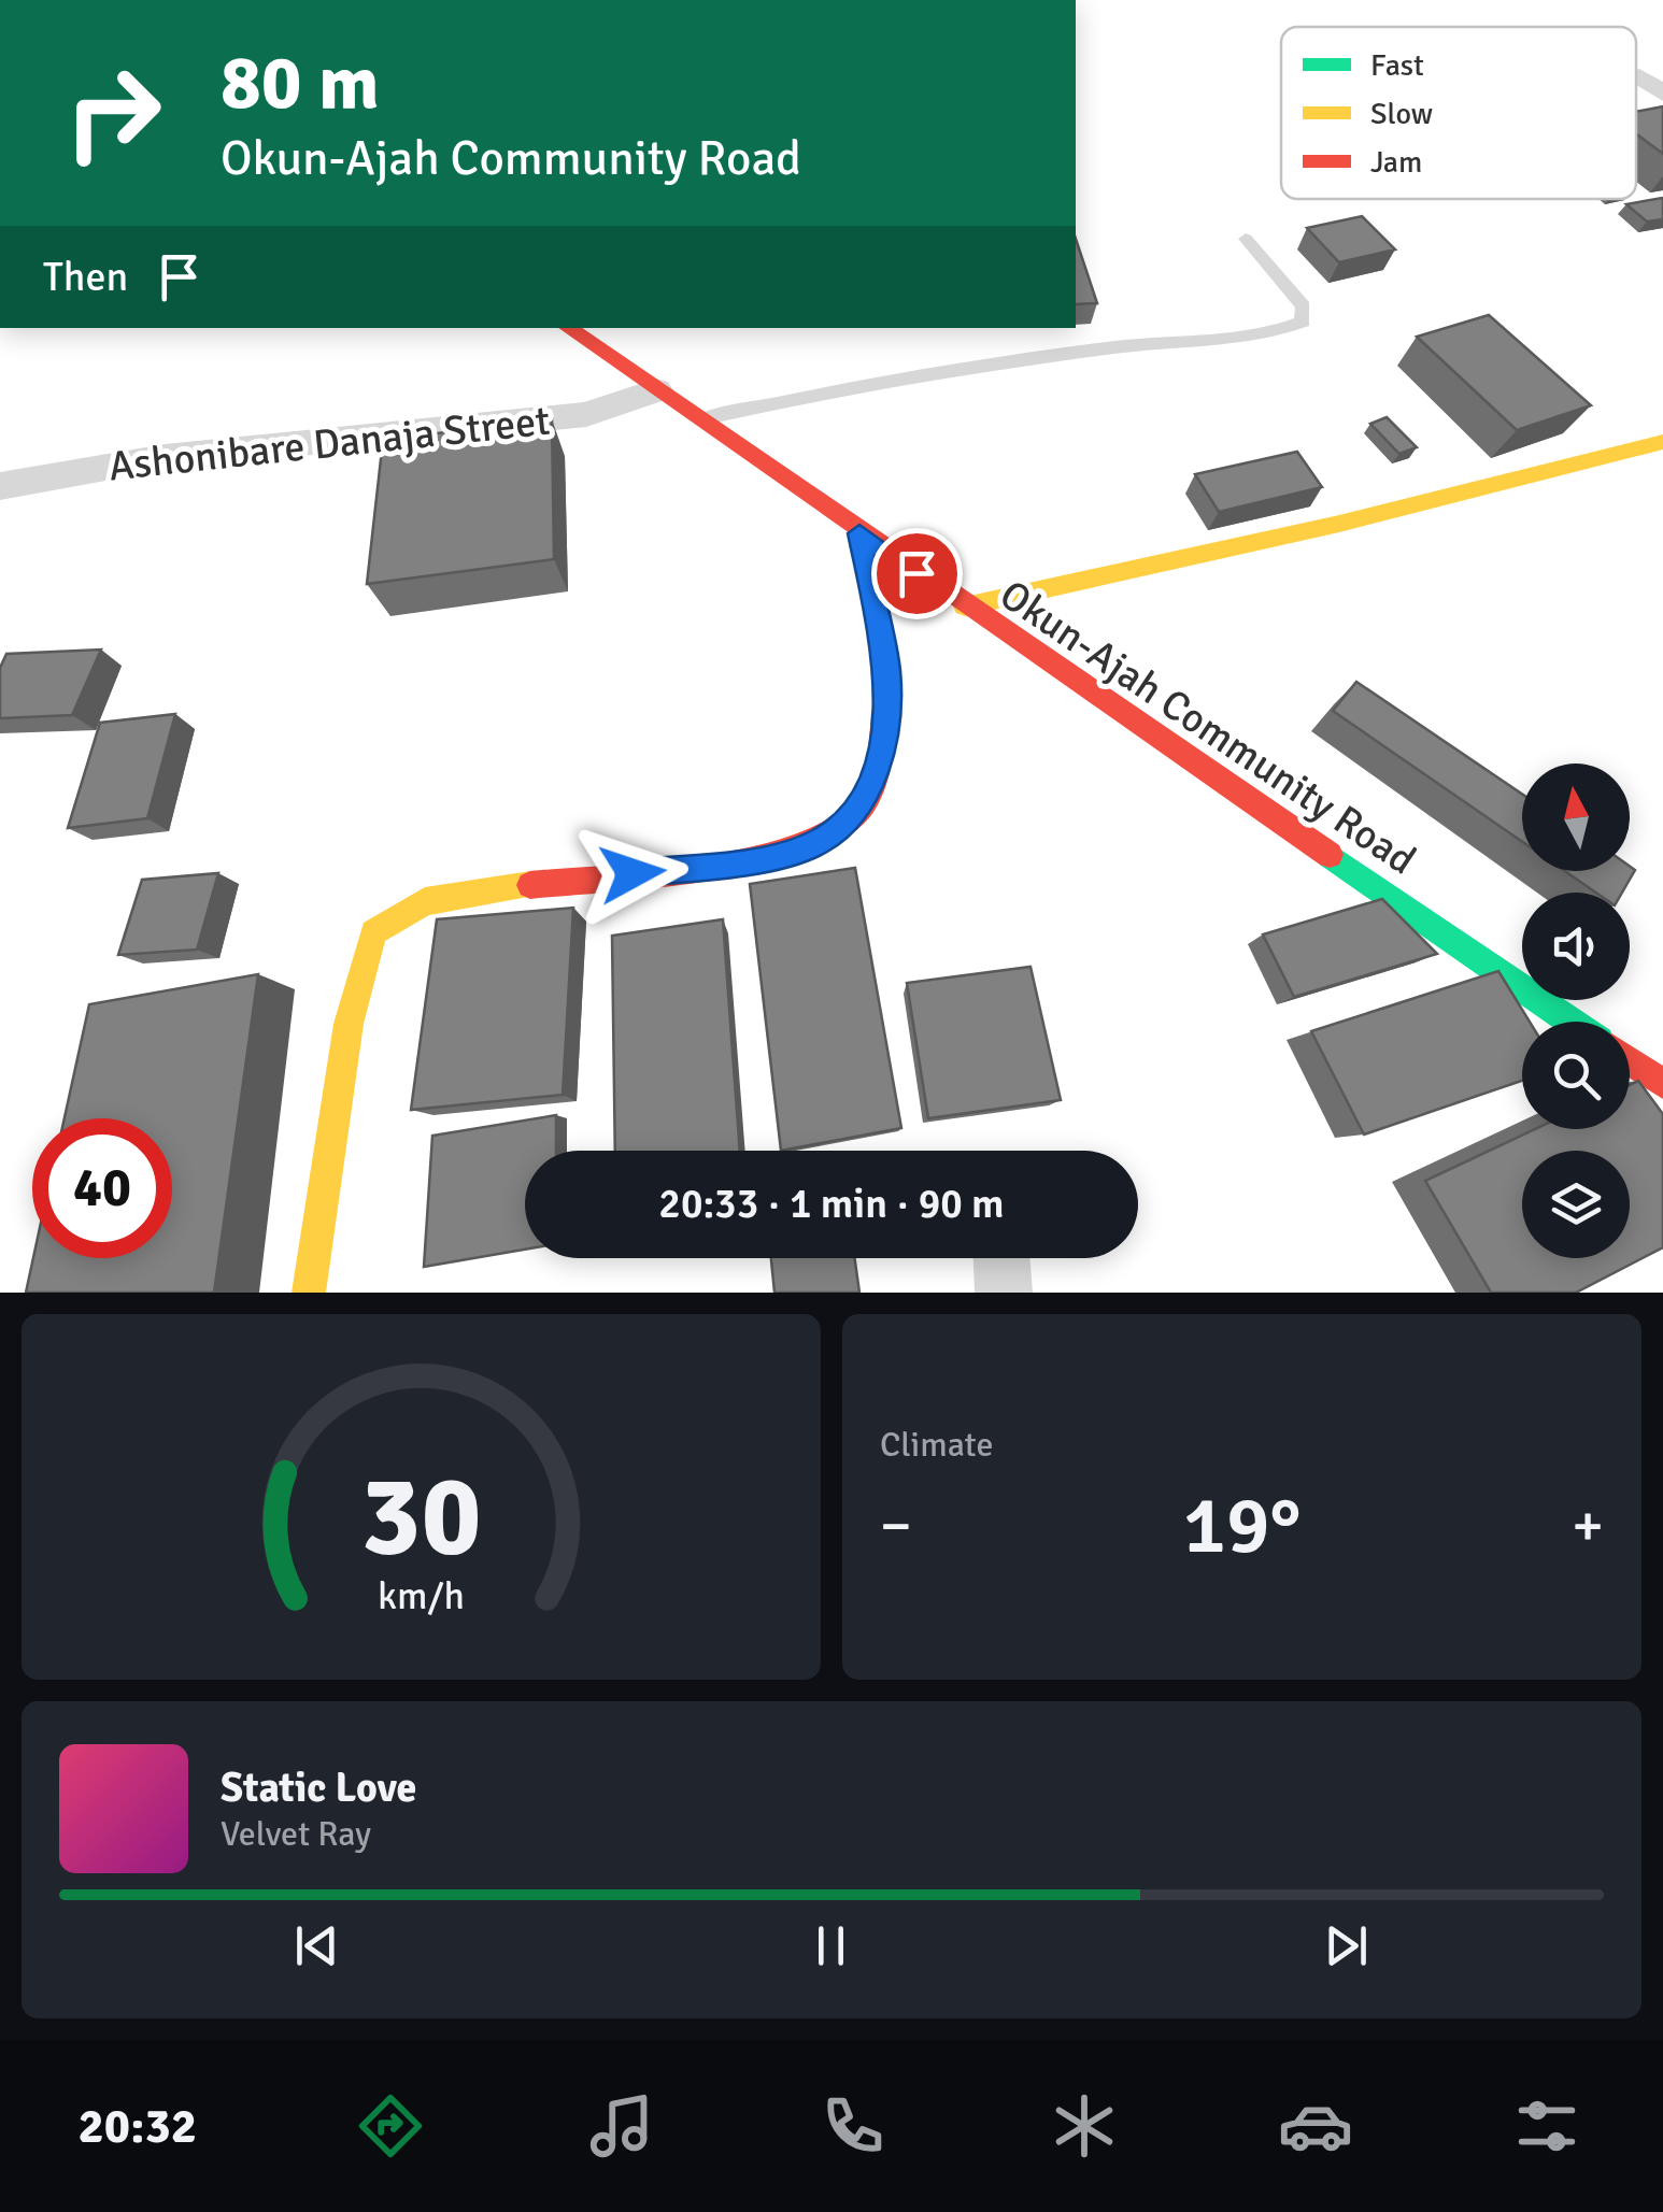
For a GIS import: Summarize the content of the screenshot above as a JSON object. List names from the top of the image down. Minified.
{"streets":{"street":["Ashonibare Danaja Street","Okun-Ajah Community Road"]},"crossings":[["Ashonibare Danaja Street","Okun-Ajah Community Road"]],"legend":["Fast","Slow","Jam"],"north":"top","page":{"turn":["80 m","Okun-Ajah Community Road"],"then":"Then","limit":"40","trip":"20:33 · 1 min · 90 m","tile":"Climate","heat":["−","19°","+"],"song":["Static Love","Velvet Ray"],"tabs":"20:32","gauge":["30","km/h"]}}
